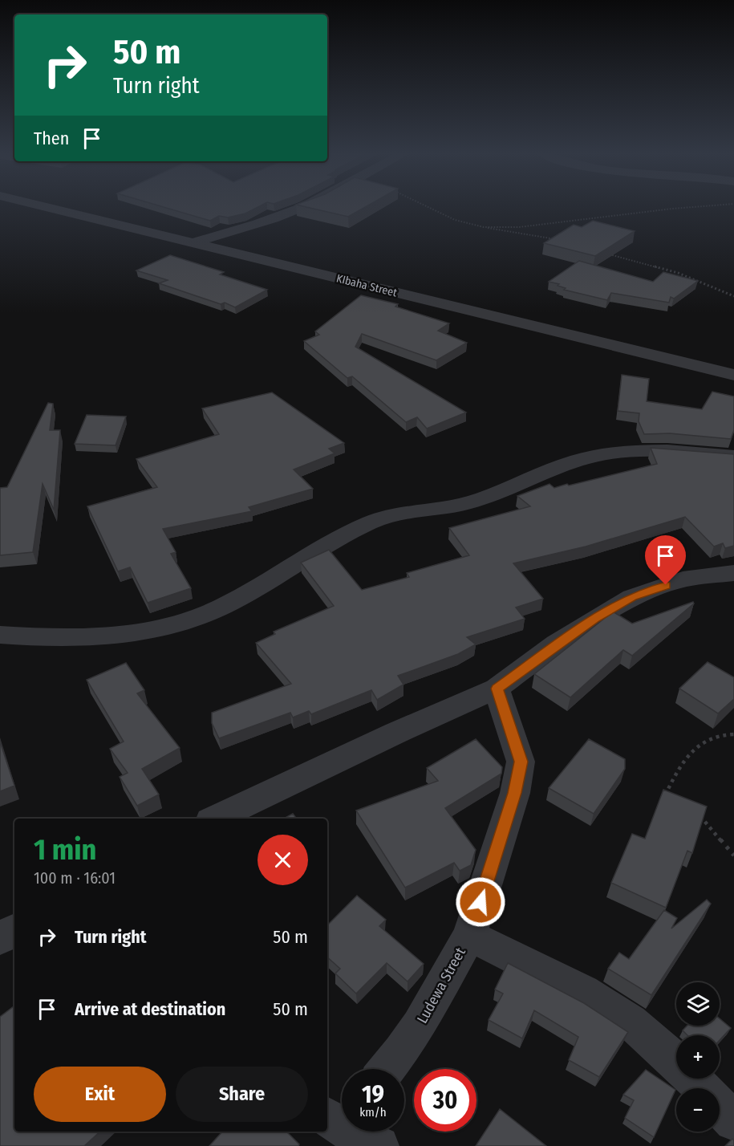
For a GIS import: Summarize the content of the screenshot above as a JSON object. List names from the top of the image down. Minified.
{"streets":{"street":["KIbaha Street","Ludewa Street"]},"page":{"turn":["50 m","Turn right"],"then":"Then","heading":["1 min","100 m · 16:01"],"list":[{"name":"Turn right","value":"50 m"},{"name":"Arrive at destination","value":"50 m"}],"map_buttons":["+","−"],"buttons":["Exit","Share"],"speed":"19 km/h","limit":"30"}}
